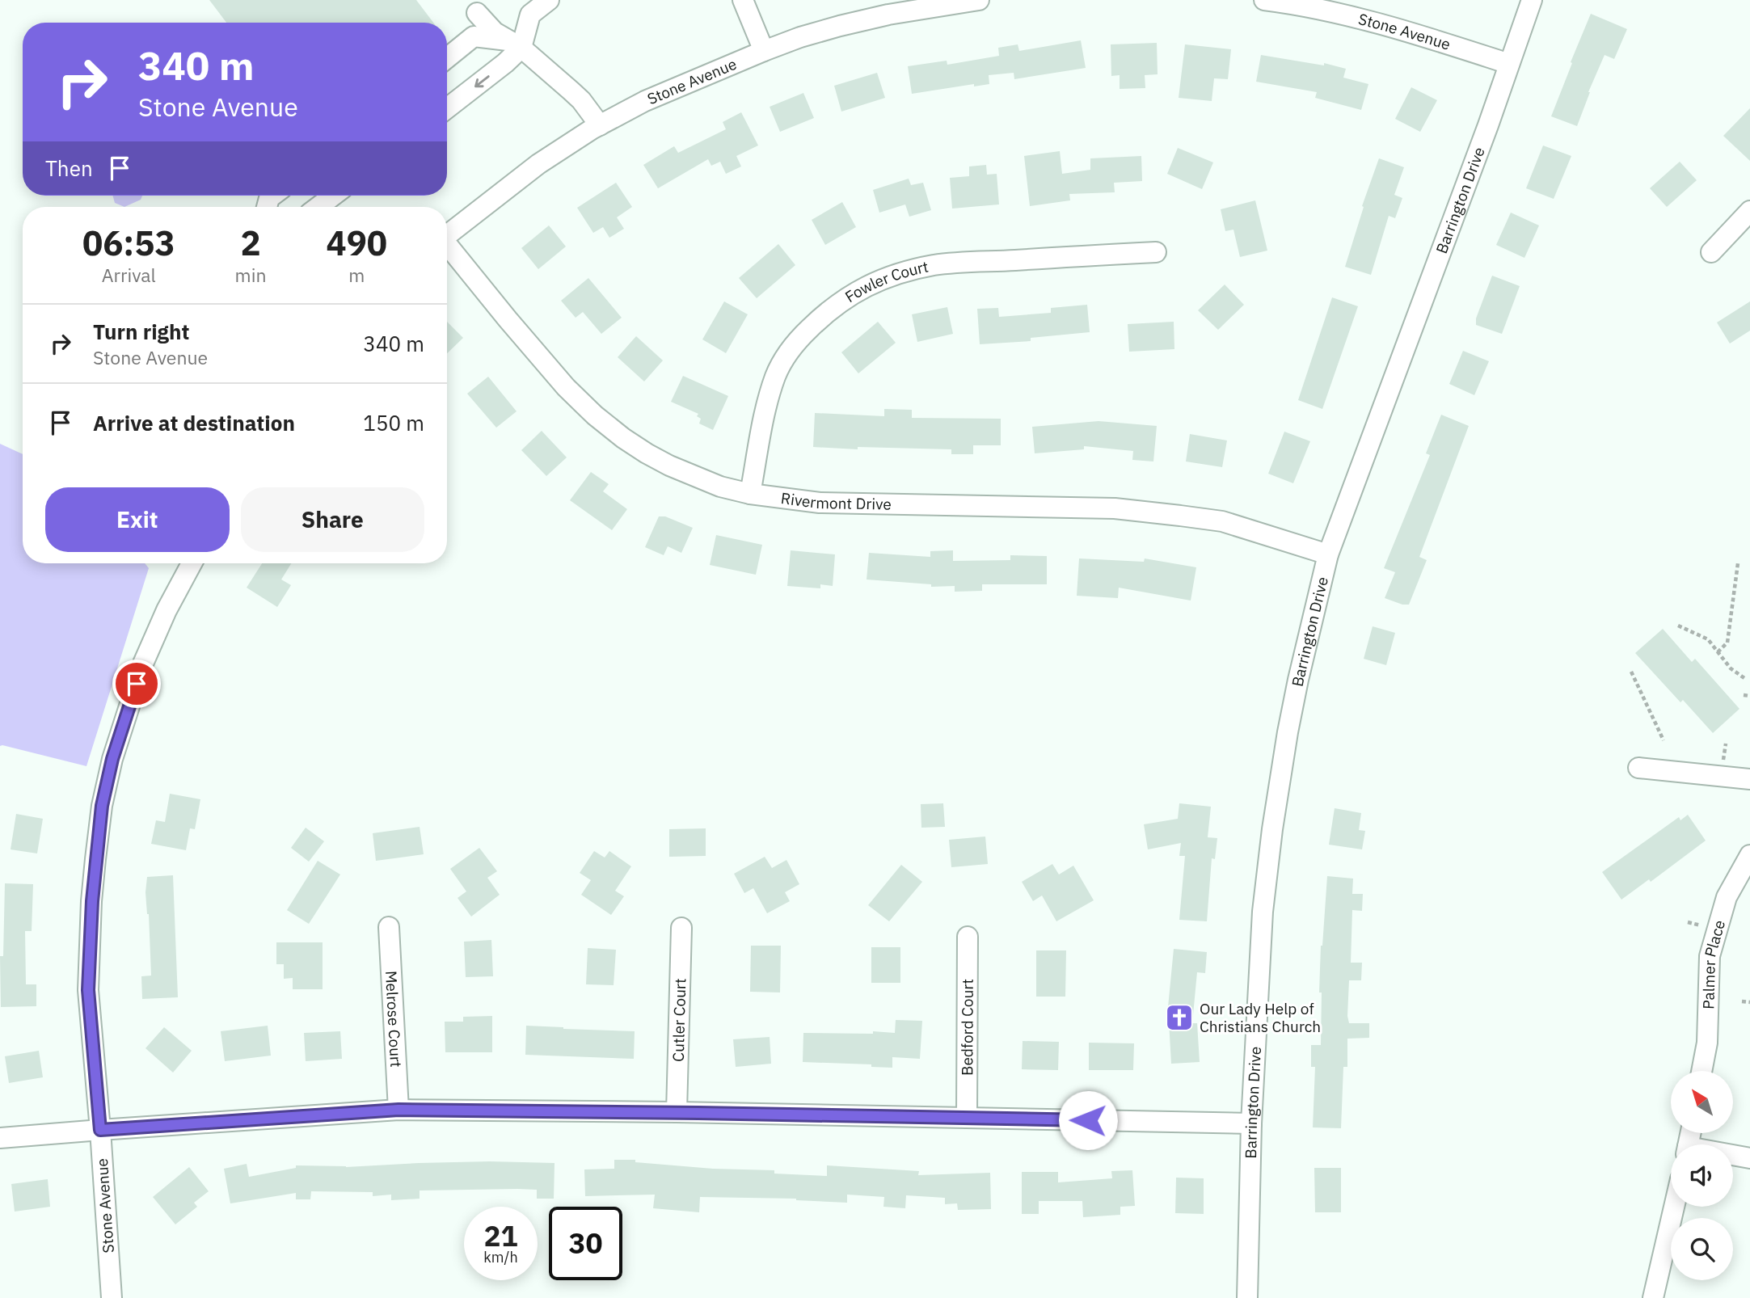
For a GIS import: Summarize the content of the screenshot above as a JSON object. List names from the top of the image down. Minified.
{"streets":{"street":["Stone Avenue","Barrington Drive","Fowler Court","Rivermont Drive","Palmer Place","Melrose Court","Cutler Court","Bedford Court"]},"crossings":[["Stone Avenue","Barrington Drive"],["Barrington Drive","Rivermont Drive"],["Fowler Court","Rivermont Drive"]],"places":{"church":["Our Lady Help of Christians Church"]},"north":"top left","page":{"turn":["340 m","Stone Avenue"],"then":"Then","eta":["06:53","Arrival","2","min","490","m"],"list":[{"name":"Turn right","note":"Stone Avenue","value":"340 m"},{"name":"Arrive at destination","value":"150 m"}],"buttons":["Exit","Share"],"speed":"21 km/h","limit":"30"}}
